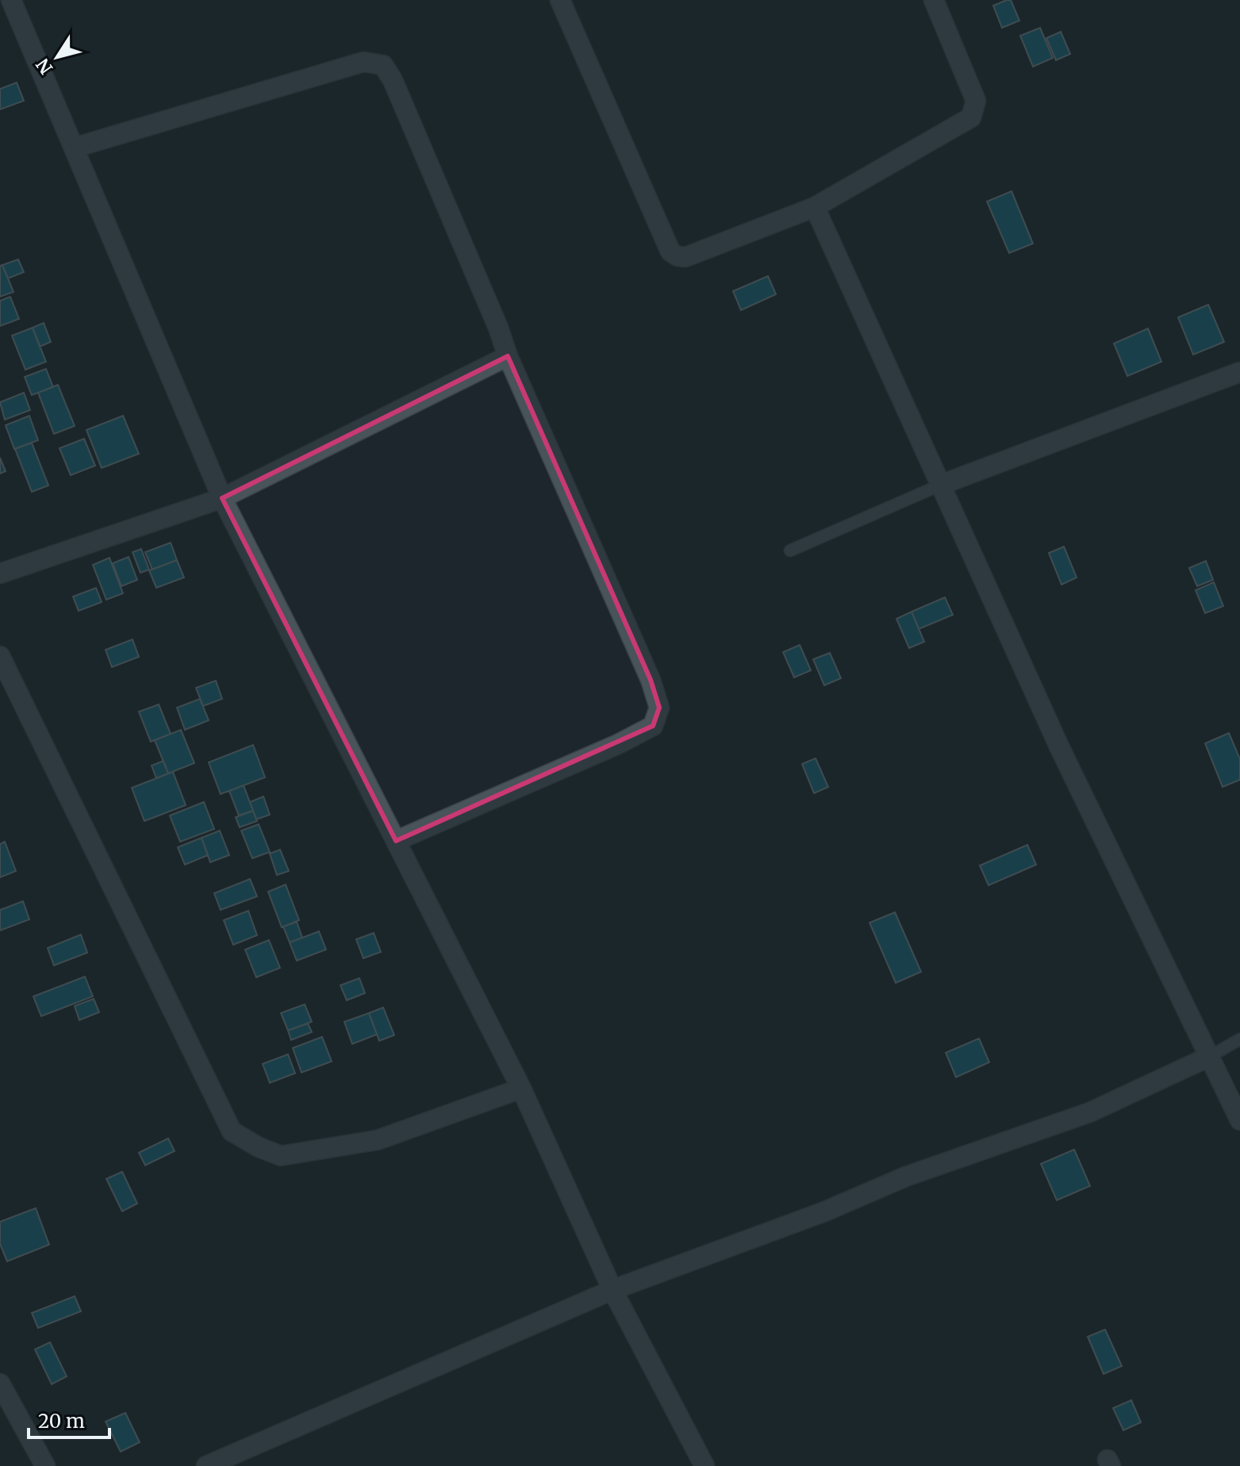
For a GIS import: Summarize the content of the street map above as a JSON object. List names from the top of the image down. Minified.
{"scale_bar":"20 m","north":"bottom left"}
